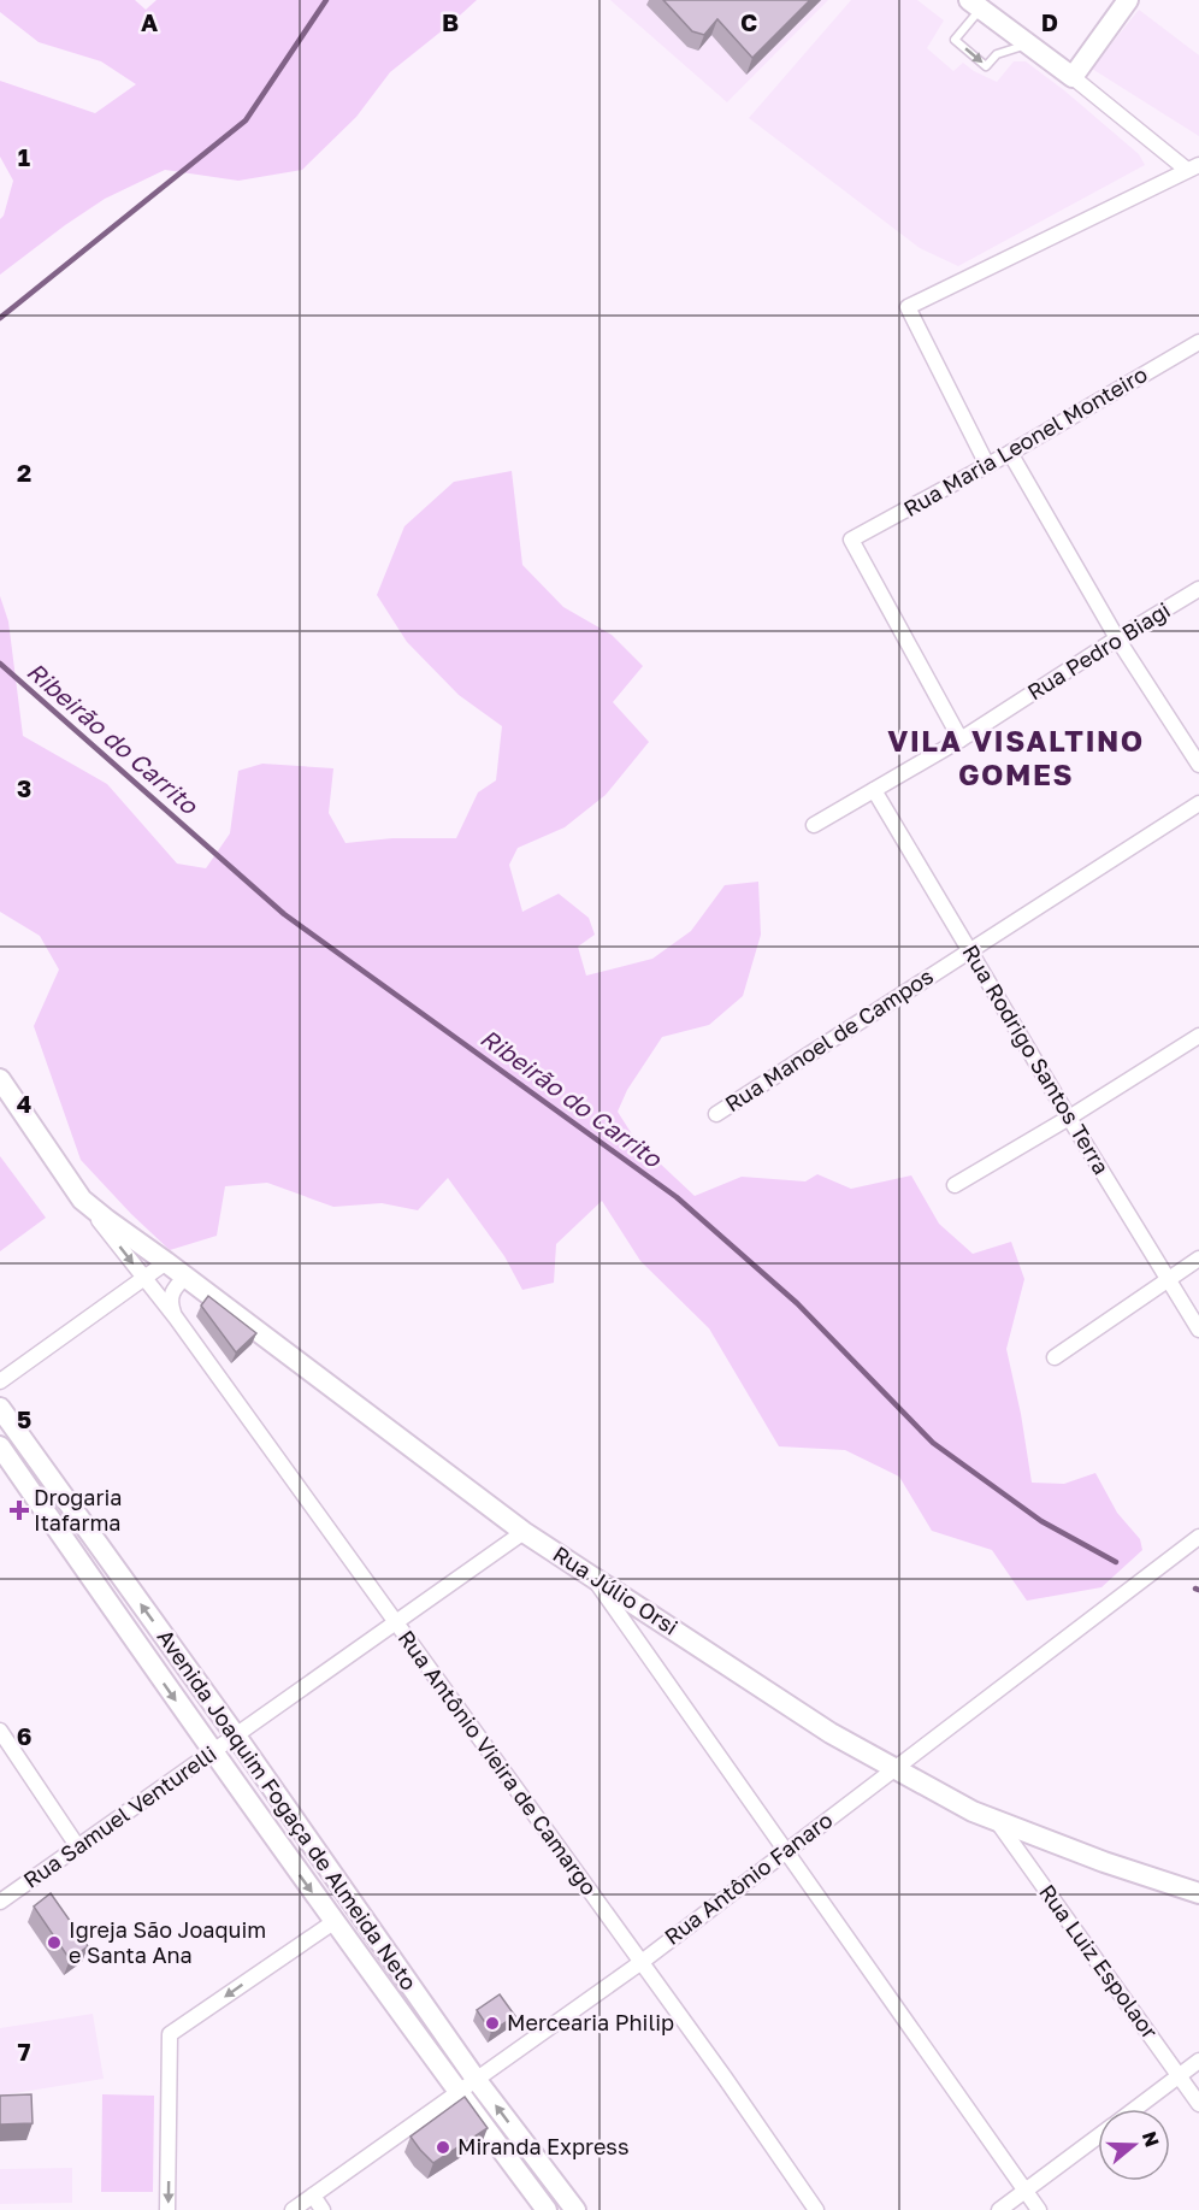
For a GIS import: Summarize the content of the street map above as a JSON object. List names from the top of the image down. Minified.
{"streets":{"street":["Rua Maria Leonel Monteiro","Rua Pedro Biagi","Rua Manoel de Campos","Rua Rodrigo Santos Terra","Rua Júlio Orsi","Rua Antônio Vieira de Camargo","Avenida Joaquim Fogaça de Almeida Neto","Rua Samuel Venturelli","Rua Antônio Fanaro","Rua Luiz Espolaor"]},"crossings":[["Rua Maria Leonel Monteiro","Rua Pedro Biagi"],["Rua Pedro Biagi","Rua Rodrigo Santos Terra"],["Rua Manoel de Campos","Rua Rodrigo Santos Terra"],["Rua Júlio Orsi","Rua Antônio Vieira de Camargo"],["Rua Júlio Orsi","Rua Samuel Venturelli"],["Rua Júlio Orsi","Rua Antônio Fanaro"],["Rua Júlio Orsi","Rua Luiz Espolaor"],["Rua Antônio Vieira de Camargo","Rua Samuel Venturelli"],["Rua Antônio Vieira de Camargo","Rua Antônio Fanaro"],["Avenida Joaquim Fogaça de Almeida Neto","Rua Samuel Venturelli"],["Avenida Joaquim Fogaça de Almeida Neto","Rua Antônio Fanaro"]],"districts":["VILA VISALTINO GOMES"],"water":["Ribeirão do Carrito"],"places":{"health":["Drogaria Itafarma"],"other":["Igreja São Joaquim e Santa Ana","Mercearia Philip","Miranda Express"]},"north":"right","grid":{"columns":["A","B","C","D"],"rows":["1","2","3","4","5","6","7"]}}
